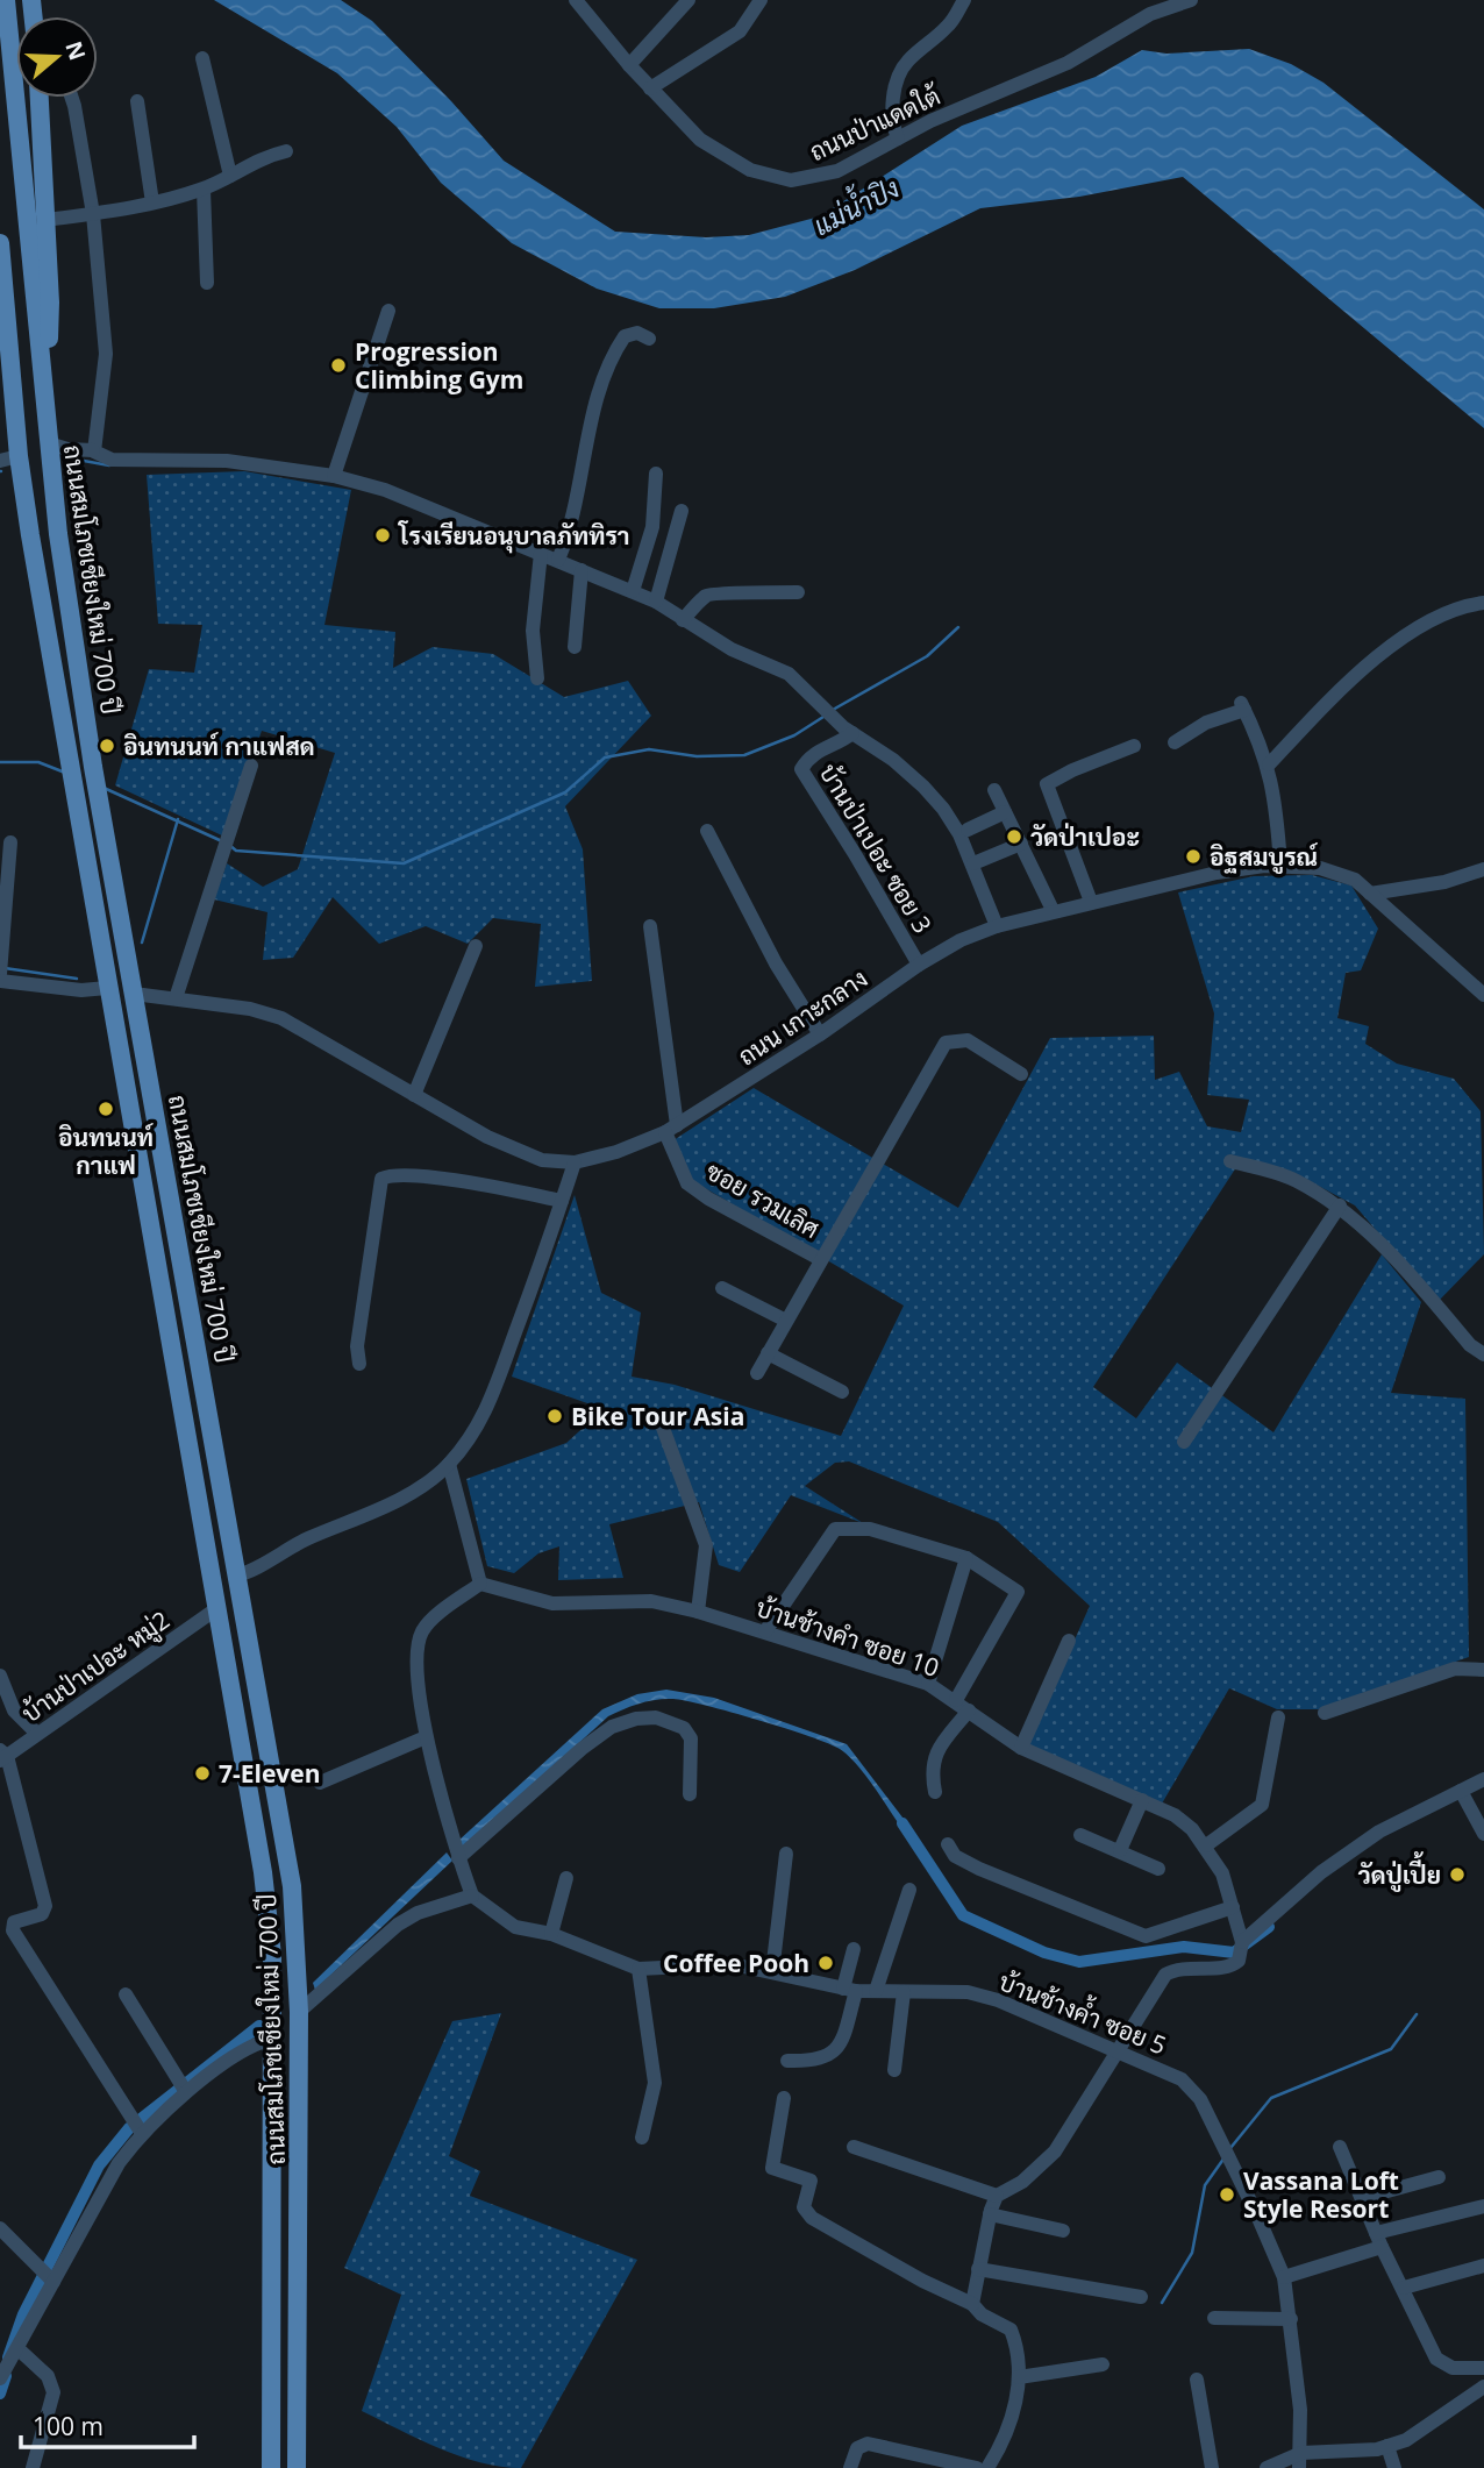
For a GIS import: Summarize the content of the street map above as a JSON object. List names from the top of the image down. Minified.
{"streets":{"main road":["ถนนสมโภชเชียงใหม่ 700 ปี"],"street":["ถนนป่าแดดใต้","บ้านป่าเปอะ ซอย 3","ถนน เกาะกลาง","ซอย รวมเลิศ","บ้านช้างคำ ซอย 10","บ้านป่าเปอะ หมู่2","บ้านช้างค้ำ ซอย 5"]},"crossings":[["ถนนสมโภชเชียงใหม่ 700 ปี","ถนน เกาะกลาง"],["ถนนสมโภชเชียงใหม่ 700 ปี","บ้านป่าเปอะ หมู่2"],["บ้านป่าเปอะ ซอย 3","ถนน เกาะกลาง"],["ถนน เกาะกลาง","ซอย รวมเลิศ"]],"water":["แม่น้ำปิง"],"places":["Progression Climbing Gym","โรงเรียนอนุบาลภัททิรา","อินทนนท์ กาแฟสด","วัดป่าเปอะ","อิฐสมบูรณ์","อินทนนท์ กาแฟ","Bike Tour Asia","7-Eleven","วัดปู่เปี้ย","Coffee Pooh","Vassana Loft Style Resort"],"scale_bar":"100 m","north":"right"}
